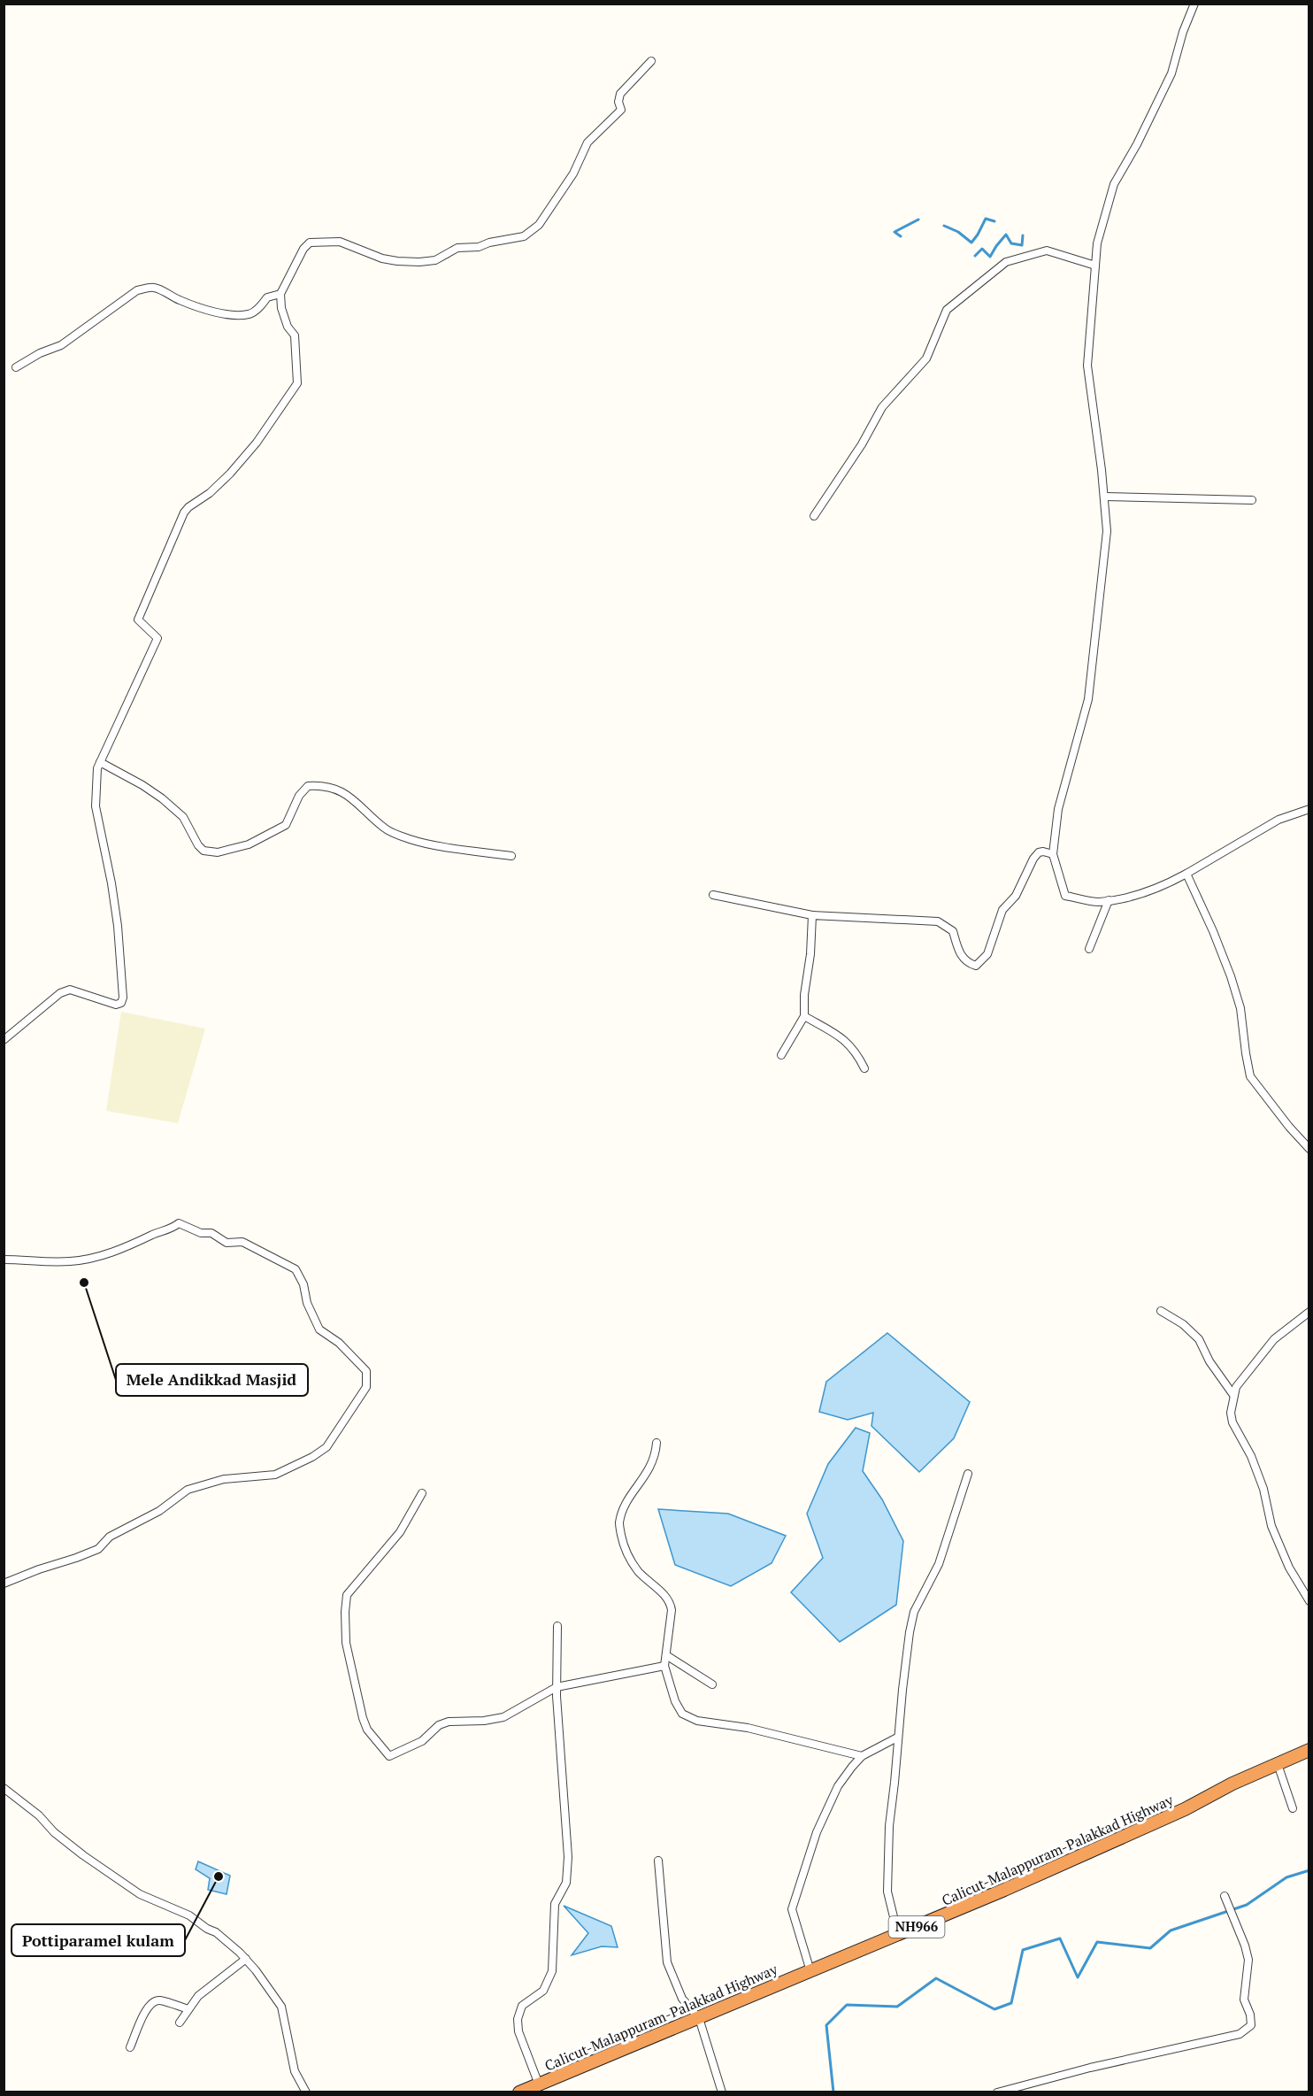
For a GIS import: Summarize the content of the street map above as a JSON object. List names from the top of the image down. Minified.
{"streets":{"highway":["Calicut-Malappuram-Palakkad Highway","NH966"]},"places":["Mele Andikkad Masjid","Pottiparamel kulam"]}
